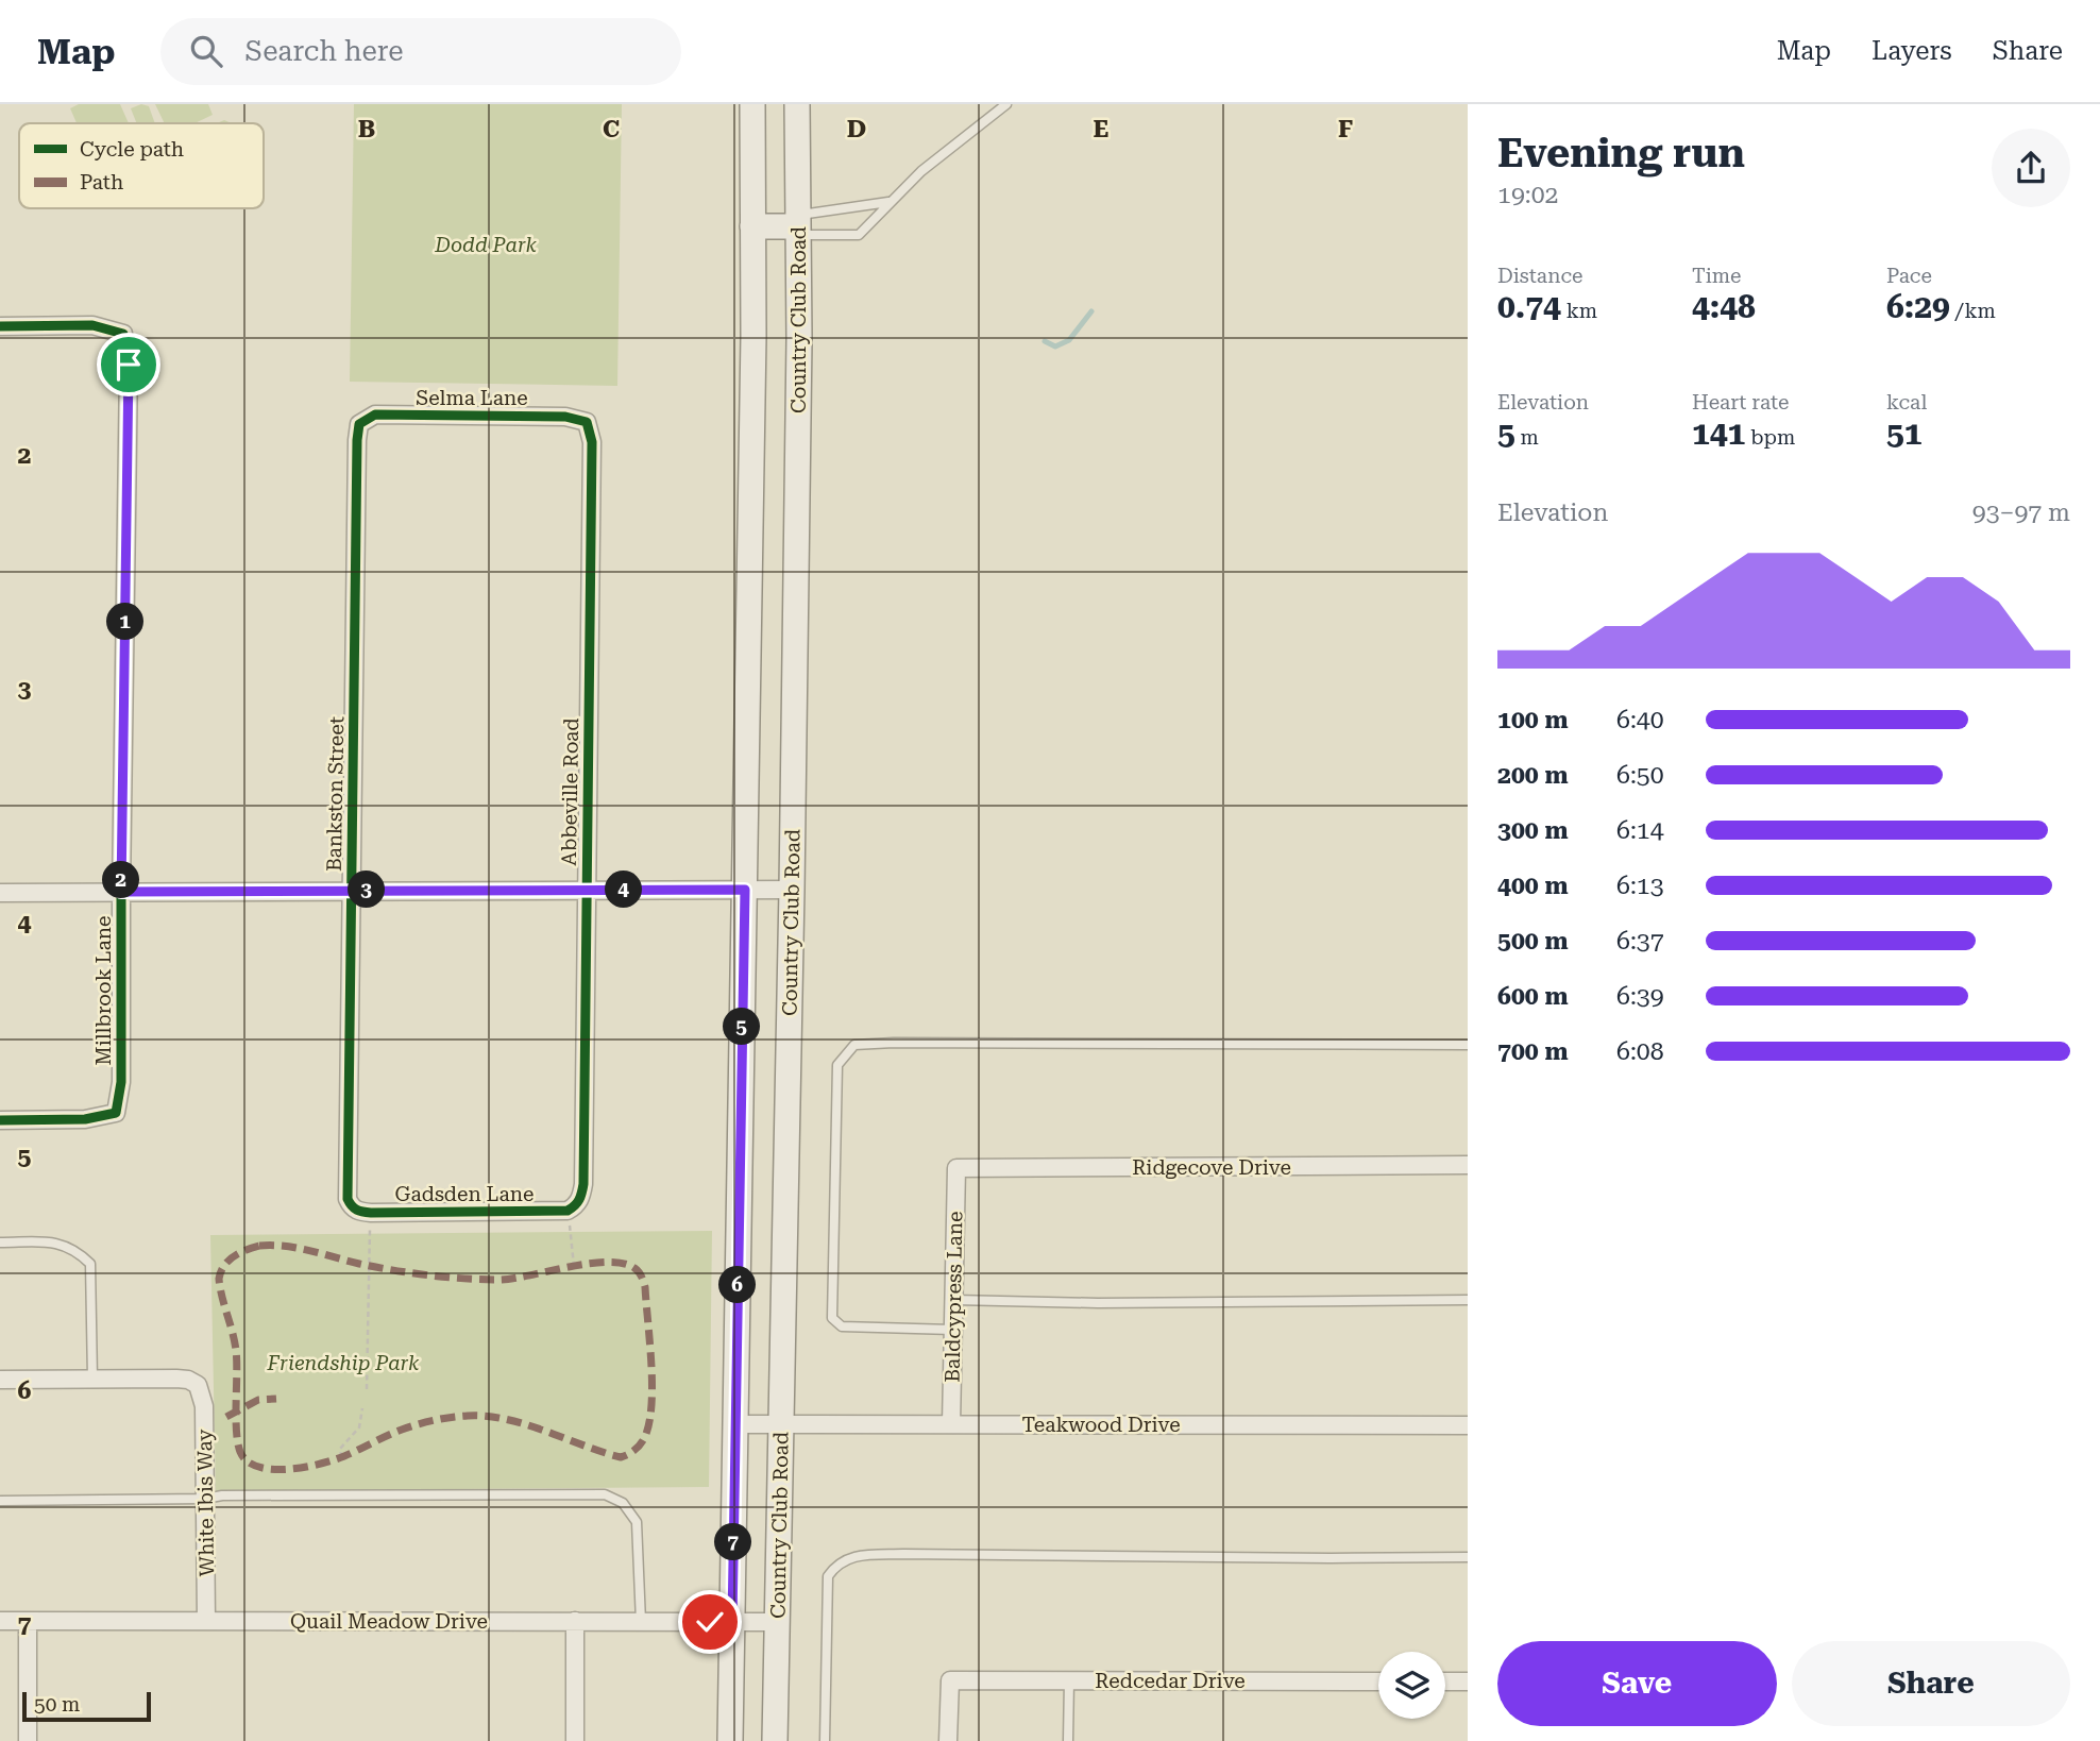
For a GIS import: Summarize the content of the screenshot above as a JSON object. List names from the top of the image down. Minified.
{"streets":{"main road":["Country Club Road"],"street":["Selma Lane","Abbeville Road","Bankston Street","Millbrook Lane","Ridgecove Drive","Gadsden Lane","Baldcypress Lane","Teakwood Drive","White Ibis Way","Quail Meadow Drive","Redcedar Drive"]},"crossings":[["Country Club Road","Teakwood Drive"],["Country Club Road","Quail Meadow Drive"],["Selma Lane","Abbeville Road"],["Selma Lane","Bankston Street"],["Abbeville Road","Gadsden Lane"],["Bankston Street","Gadsden Lane"],["Ridgecove Drive","Baldcypress Lane"],["Baldcypress Lane","Teakwood Drive"],["White Ibis Way","Quail Meadow Drive"]],"parks":["Dodd Park","Friendship Park"],"legend":["Cycle path","Path"],"scale_bar":"50 m","page":{"header":"Map","search":"Search here","nav":["Map","Layers","Share"],"heading":["Evening run","19:02"],"stats":[["Distance","0.74 km"],["Time","4:48"],["Pace","6:29 /km"],["Elevation","5 m"],["Heart rate","141 bpm"],["kcal","51"]],"chart":["Elevation","93–97 m"],"pins":["1","2","3","4","5","6","7"],"list":[{"name":"100 m","note":"6:40"},{"name":"200 m","note":"6:50"},{"name":"300 m","note":"6:14"},{"name":"400 m","note":"6:13"},{"name":"500 m","note":"6:37"},{"name":"600 m","note":"6:39"},{"name":"700 m","note":"6:08"}],"buttons":["Save","Share"],"scale":"50 m"},"grid":{"columns":["B","C","D","E","F"],"rows":["2","3","4","5","6","7"]}}
